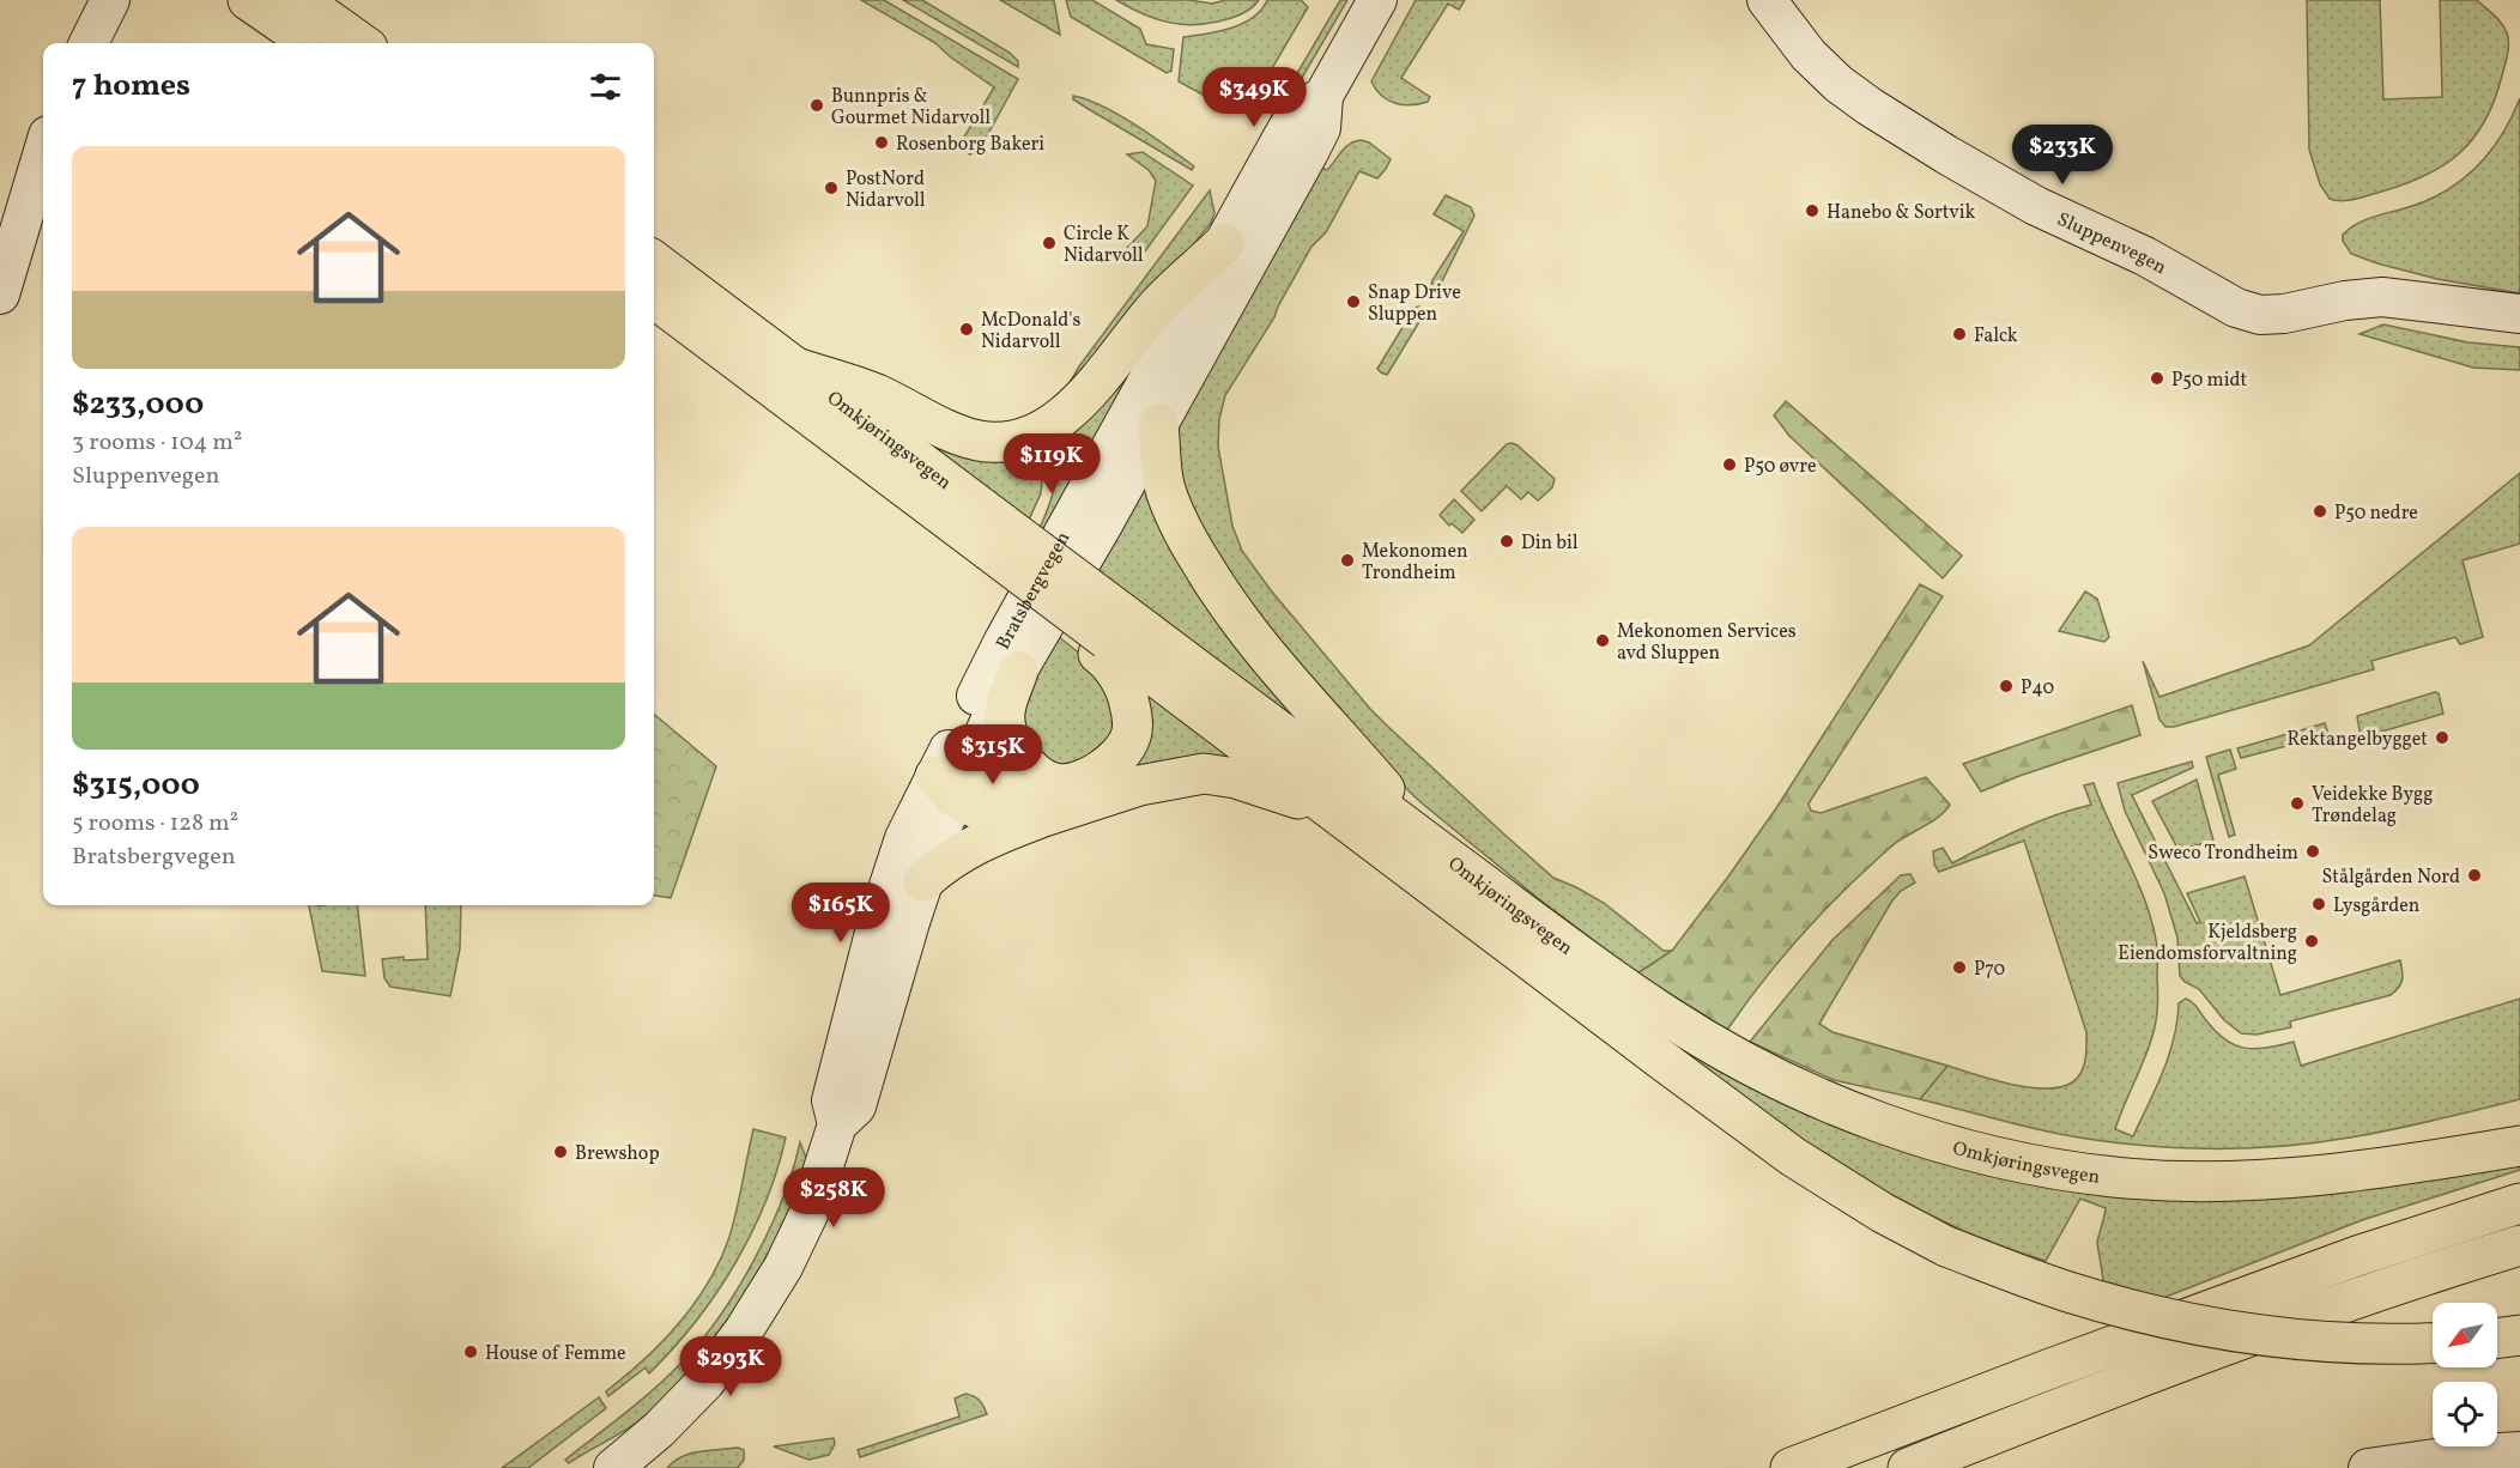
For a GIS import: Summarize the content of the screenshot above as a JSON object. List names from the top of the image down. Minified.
{"streets":{"main road":["Sluppenvegen","Omkjøringsvegen","Bratsbergvegen"]},"places":["Bunnpris & Gourmet Nidarvoll","Rosenborg Bakeri","PostNord Nidarvoll","Hanebo & Sortvik","Circle K Nidarvoll","Snap Drive Sluppen","McDonald's Nidarvoll","Falck","P50 midt","P50 øvre","P50 nedre","Din bil","Mekonomen Trondheim","Mekonomen Services avd Sluppen","P40","Rektangelbygget","Veidekke Bygg Trøndelag","Sweco Trondheim","Stålgården Nord","Lysgården","Kjeldsberg Eiendomsforvaltning","P70","Brewshop","House of Femme"],"north":"bottom left","page":{"heading":"7 homes","price":["$349K","$233K","$119K","$315K","$165K","$258K","$293K"],"list":[{"name":"$233,000","note":"3 rooms · 104 m² · Sluppenvegen"},{"name":"$315,000","note":"5 rooms · 128 m² · Bratsbergvegen"}]}}
